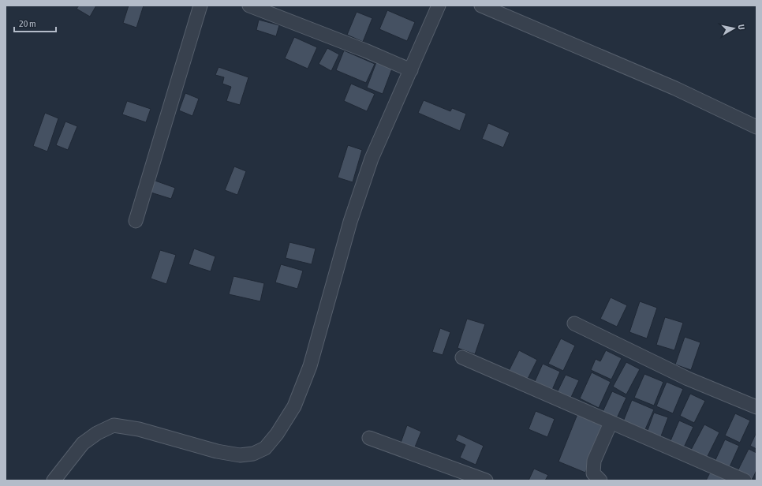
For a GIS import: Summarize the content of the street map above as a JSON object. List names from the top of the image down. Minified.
{"scale_bar":"20 m","north":"right"}
